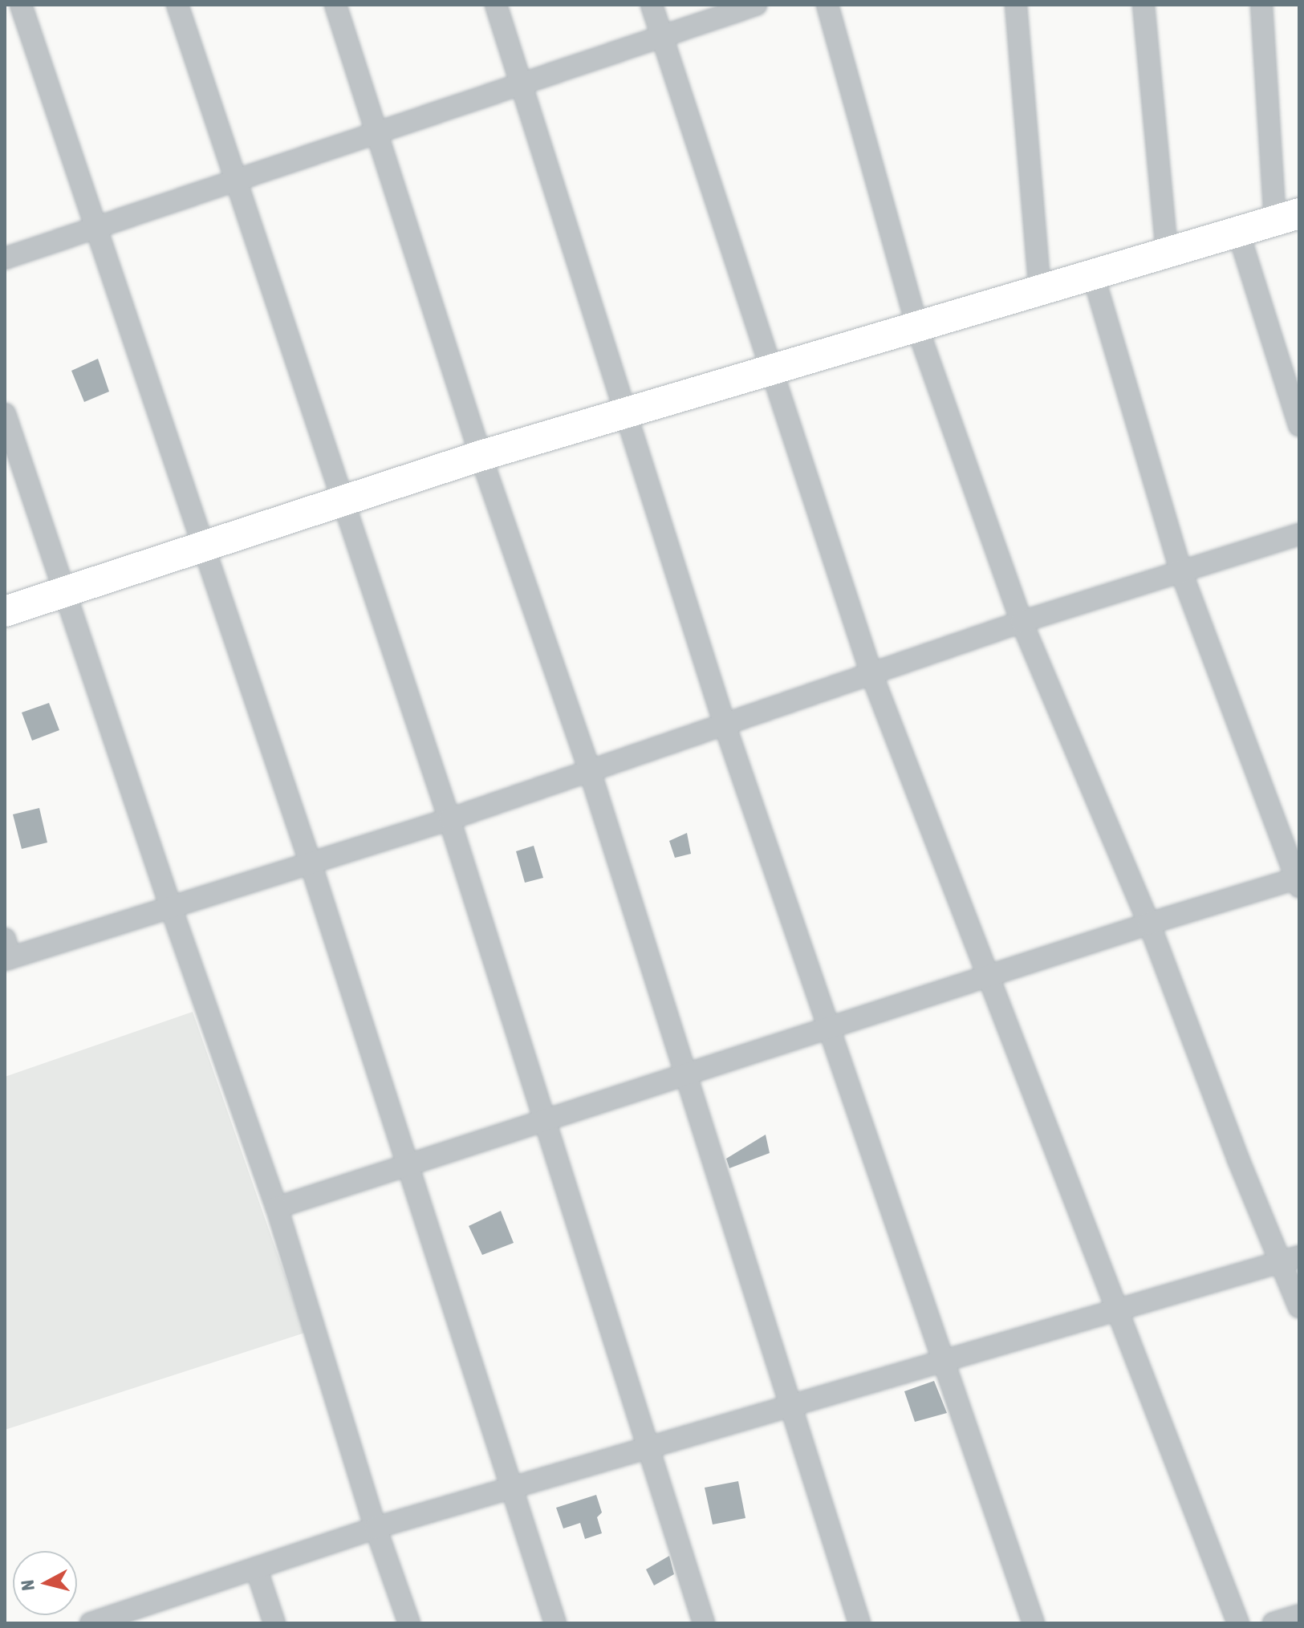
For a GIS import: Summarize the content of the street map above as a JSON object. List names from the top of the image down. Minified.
{"north":"left"}
